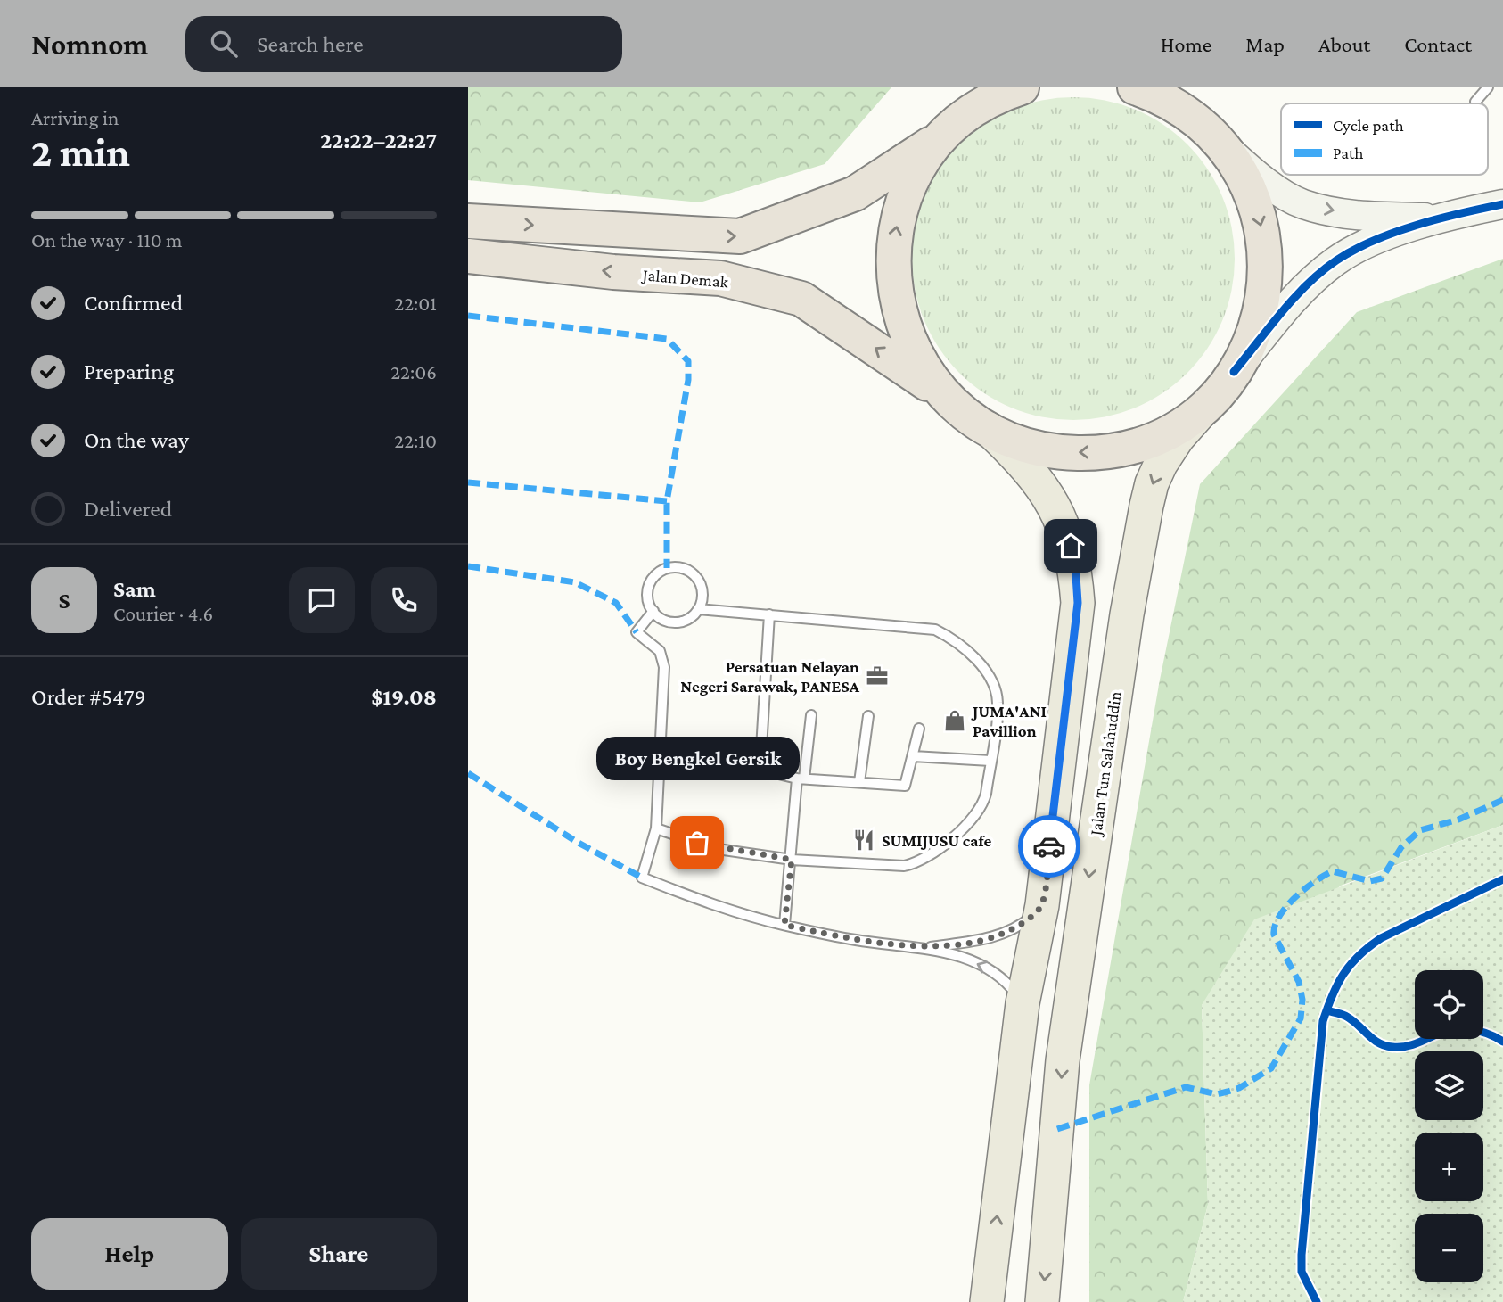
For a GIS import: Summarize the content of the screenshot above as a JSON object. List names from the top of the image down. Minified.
{"streets":{"highway":["Jalan Demak"],"main road":["Jalan Tun Salahuddin"]},"one_way":["Jalan Demak"],"places":{"office":["Persatuan Nelayan Negeri Sarawak, PANESA"],"shop":["JUMA'ANI Pavillion"],"restaurant":["SUMIJUSU cafe"],"other":["Boy Bengkel Gersik"]},"legend":["Cycle path","Path"],"page":{"header":"Nomnom","search":"Search here","nav":["Home","Map","About","Contact"],"heading":["2 min","Arriving in","22:22–22:27"],"panel":["Sam","Courier · 4.6","Order #5479","$19.08"],"bar":"On the way · 110 m","list":[["Confirmed","22:01"],["Preparing","22:06"],["On the way","22:10"],"Delivered"],"round":"S","bubble":"Boy Bengkel Gersik","map_buttons":["+","−"],"buttons":["Help","Share"]}}
